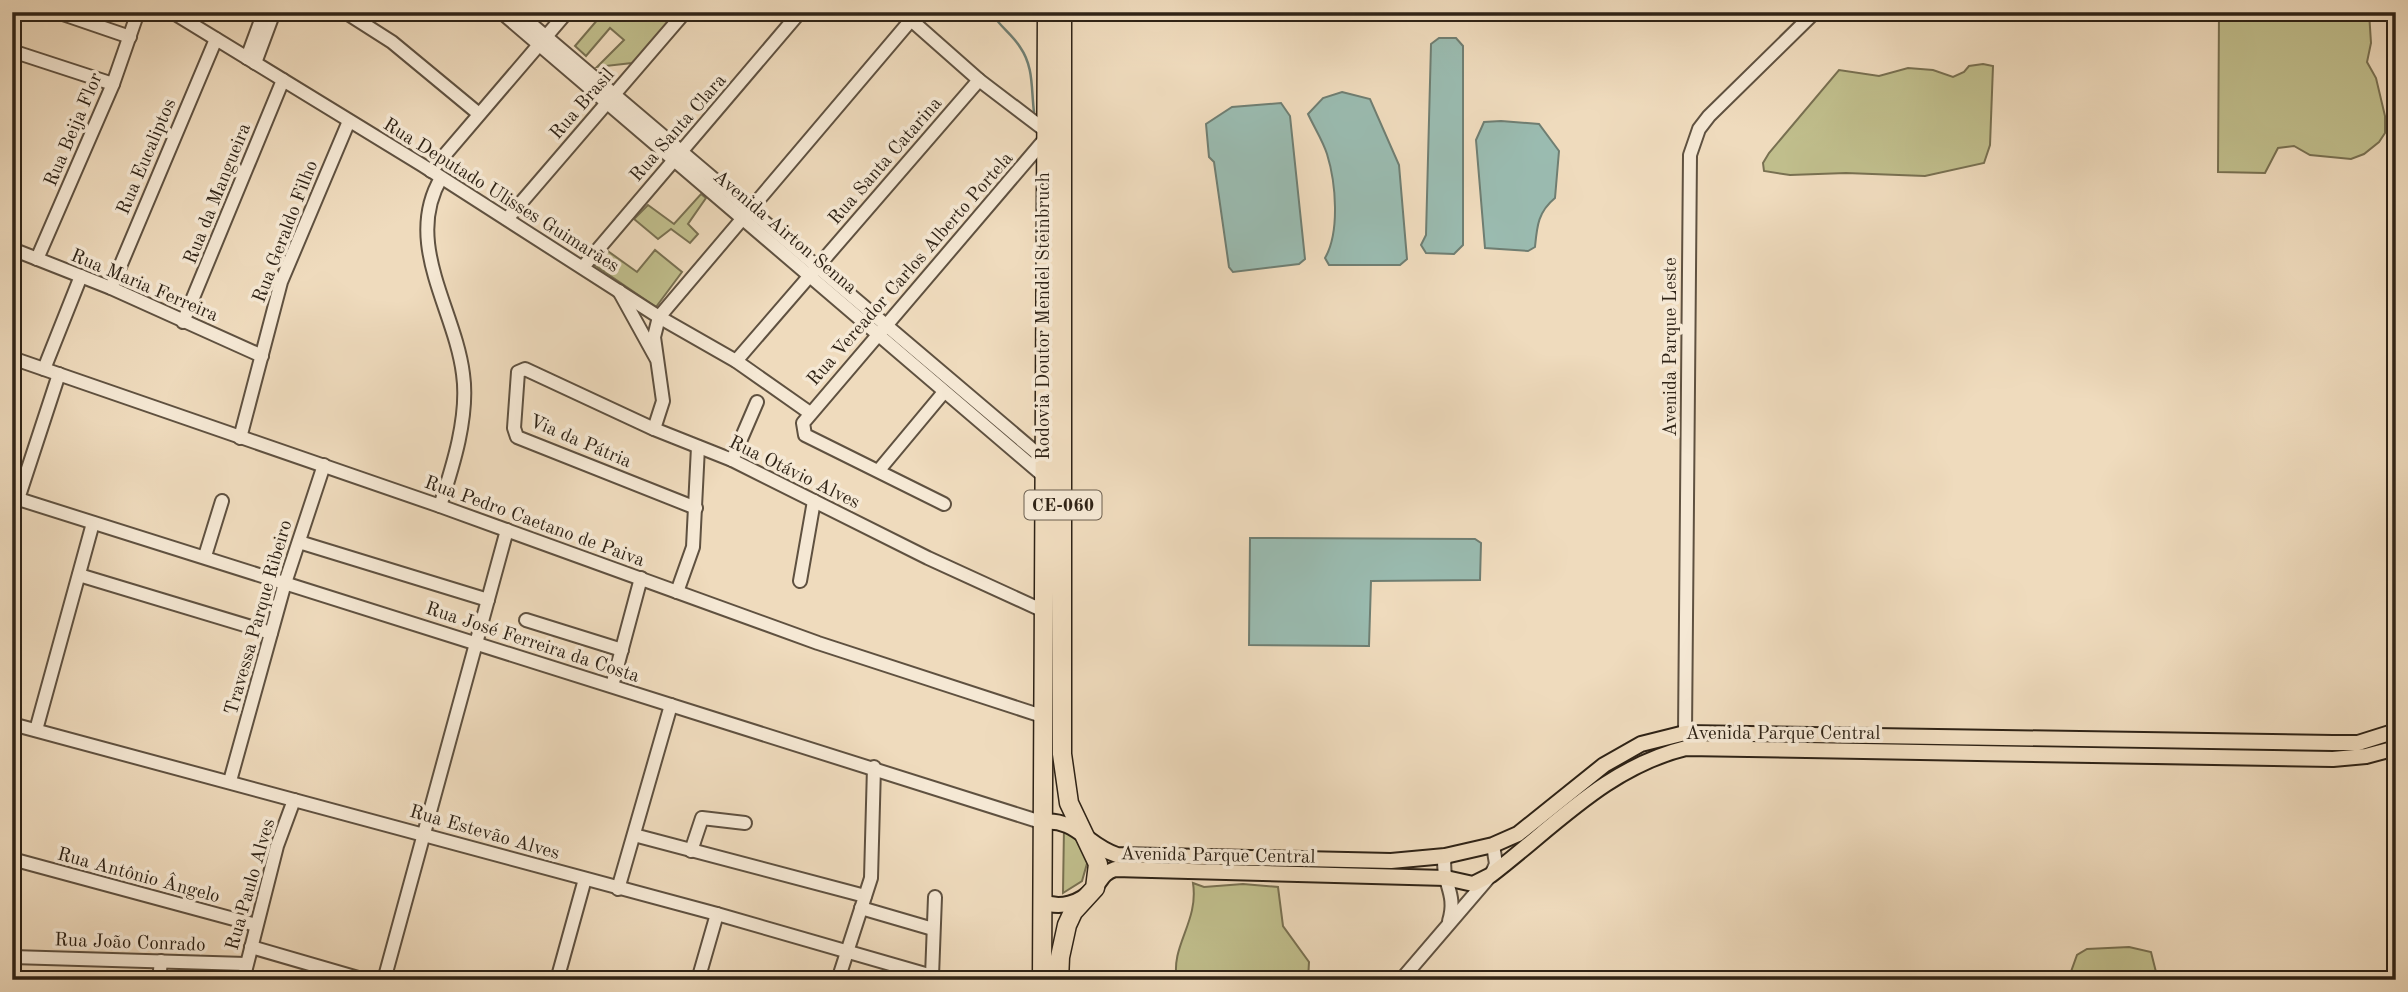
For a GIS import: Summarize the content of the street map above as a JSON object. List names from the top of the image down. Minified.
{"streets":{"highway":["Rodovia Doutor Mendel Steinbruch","CE-060"],"main road":["Avenida Parque Central"],"street":["Rua Brasil","Rua Santa Clara","Rua Beija Flor","Rua Eucaliptos","Rua Santa Catarina","Rua da Mangueira","Rua Deputado Ulisses Guimarães","Rua Geraldo Filho","Avenida Airton Senna","Rua Vereador Carlos Alberto Portela","Rua Maria Ferreira","Avenida Parque Leste","Via da Pátria","Rua Otávio Alves","Rua Pedro Caetano de Paiva","Travessa Parque Ribeiro","Rua José Ferreira da Costa","Rua Estevão Alves","Rua Antônio Ângelo","Rua Paulo Alves","Rua João Conrado"]},"crossings":[["Rua Brasil","Rua Deputado Ulisses Guimarães"],["Rua Brasil","Avenida Airton Senna"],["Rua Santa Clara","Rua Deputado Ulisses Guimarães"],["Rua Santa Clara","Avenida Airton Senna"],["Rua Beija Flor","Rua Maria Ferreira"],["Rua Eucaliptos","Rua Deputado Ulisses Guimarães"],["Rua Eucaliptos","Rua Maria Ferreira"],["Rua Santa Catarina","Rua Deputado Ulisses Guimarães"],["Rua Santa Catarina","Avenida Airton Senna"],["Rua da Mangueira","Rua Deputado Ulisses Guimarães"],["Rua da Mangueira","Rua Maria Ferreira"],["Rua Deputado Ulisses Guimarães","Rua Geraldo Filho"],["Rua Deputado Ulisses Guimarães","Rua Vereador Carlos Alberto Portela"],["Rua Geraldo Filho","Rua Maria Ferreira"],["Rua Geraldo Filho","Rua Pedro Caetano de Paiva"],["Avenida Airton Senna","Rua Vereador Carlos Alberto Portela"],["Avenida Airton Senna","Rodovia Doutor Mendel Steinbruch"],["Rua Vereador Carlos Alberto Portela","Rodovia Doutor Mendel Steinbruch"],["Rodovia Doutor Mendel Steinbruch","Rua Otávio Alves"],["Rodovia Doutor Mendel Steinbruch","Rua Pedro Caetano de Paiva"],["Rodovia Doutor Mendel Steinbruch","Rua José Ferreira da Costa"],["Rodovia Doutor Mendel Steinbruch","Avenida Parque Central"],["Avenida Parque Leste","Avenida Parque Central"],["Via da Pátria","Rua Otávio Alves"],["Rua Pedro Caetano de Paiva","Travessa Parque Ribeiro"],["Travessa Parque Ribeiro","Rua José Ferreira da Costa"],["Travessa Parque Ribeiro","Rua Estevão Alves"],["Rua José Ferreira da Costa","Avenida Parque Central"],["Rua Estevão Alves","Rua Paulo Alves"],["Rua Antônio Ângelo","Rua Paulo Alves"],["Rua Paulo Alves","Rua João Conrado"]]}
